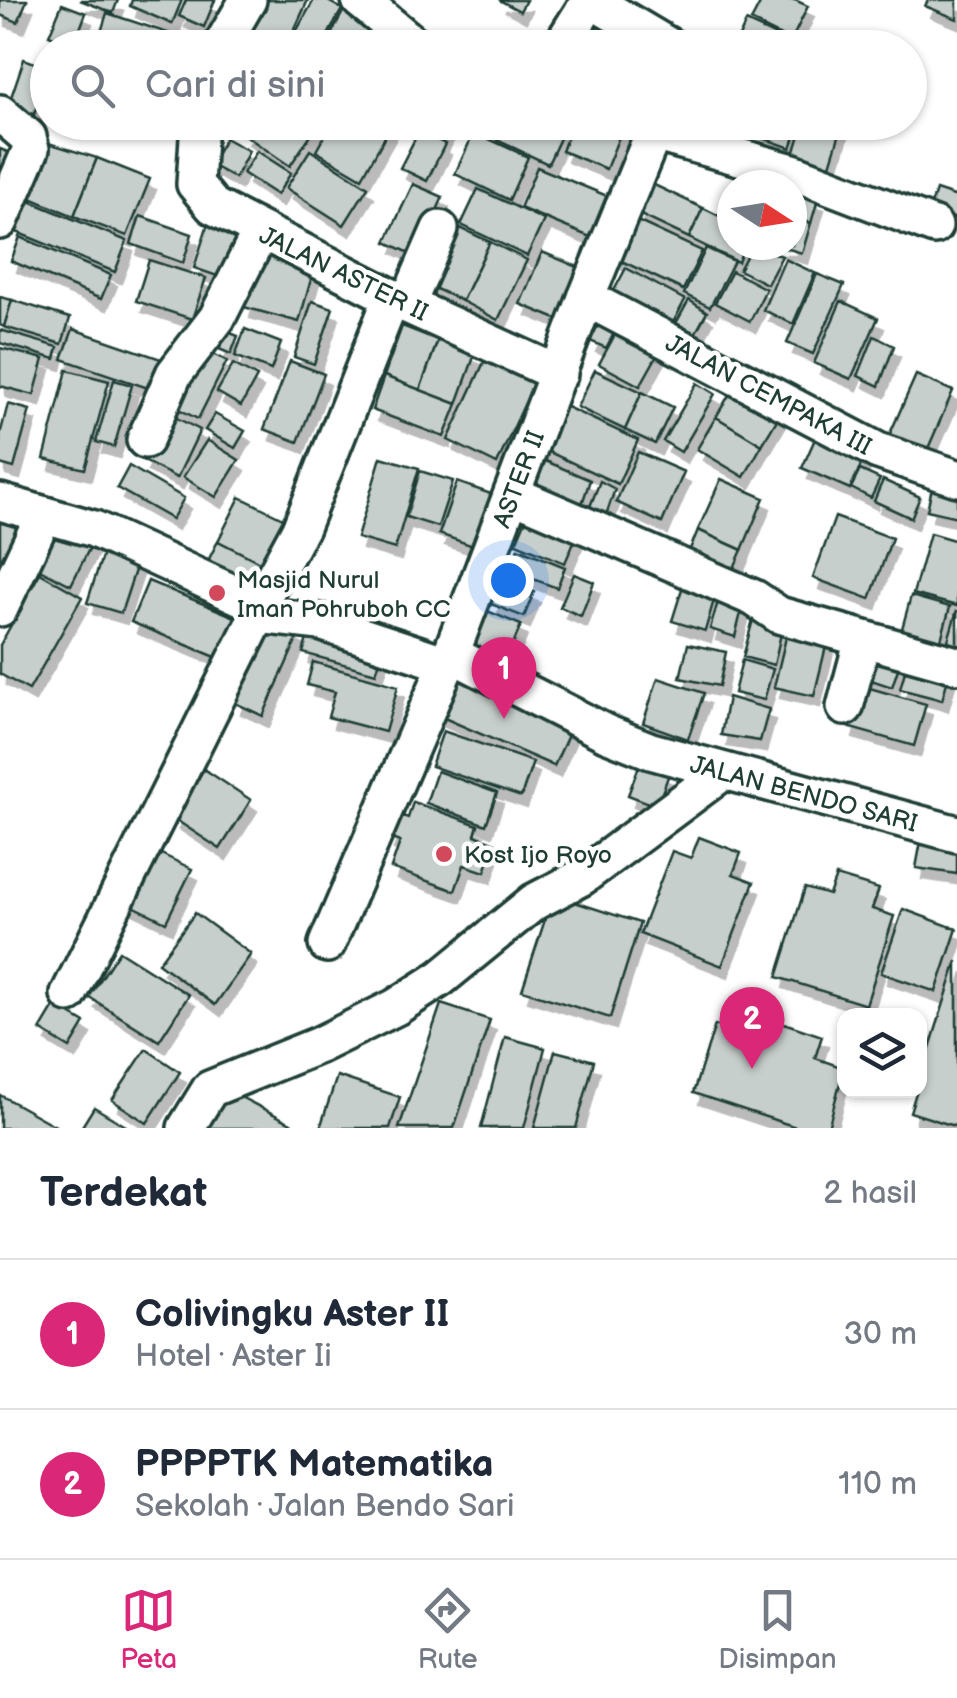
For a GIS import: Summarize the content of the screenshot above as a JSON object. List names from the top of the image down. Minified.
{"streets":{"street":["JALAN ASTER II","JALAN CEMPAKA III","ASTER II","JALAN BENDO SARI"]},"crossings":[["JALAN ASTER II","ASTER II"],["JALAN CEMPAKA III","ASTER II"],["ASTER II","JALAN BENDO SARI"]],"places":["Masjid Nurul Iman Pohruboh CC","Kost Ijo Royo"],"north":"right","page":{"search":"Cari di sini","pins":["1","2"],"heading":["Terdekat","2 hasil"],"list":[{"mark":"1","name":"Colivingku Aster II","note":"Hotel · Aster Ii","value":"30 m"},{"mark":"2","name":"PPPPTK Matematika","note":"Sekolah · Jalan Bendo Sari","value":"110 m"}],"nav":["Peta","Rute","Disimpan"]}}
